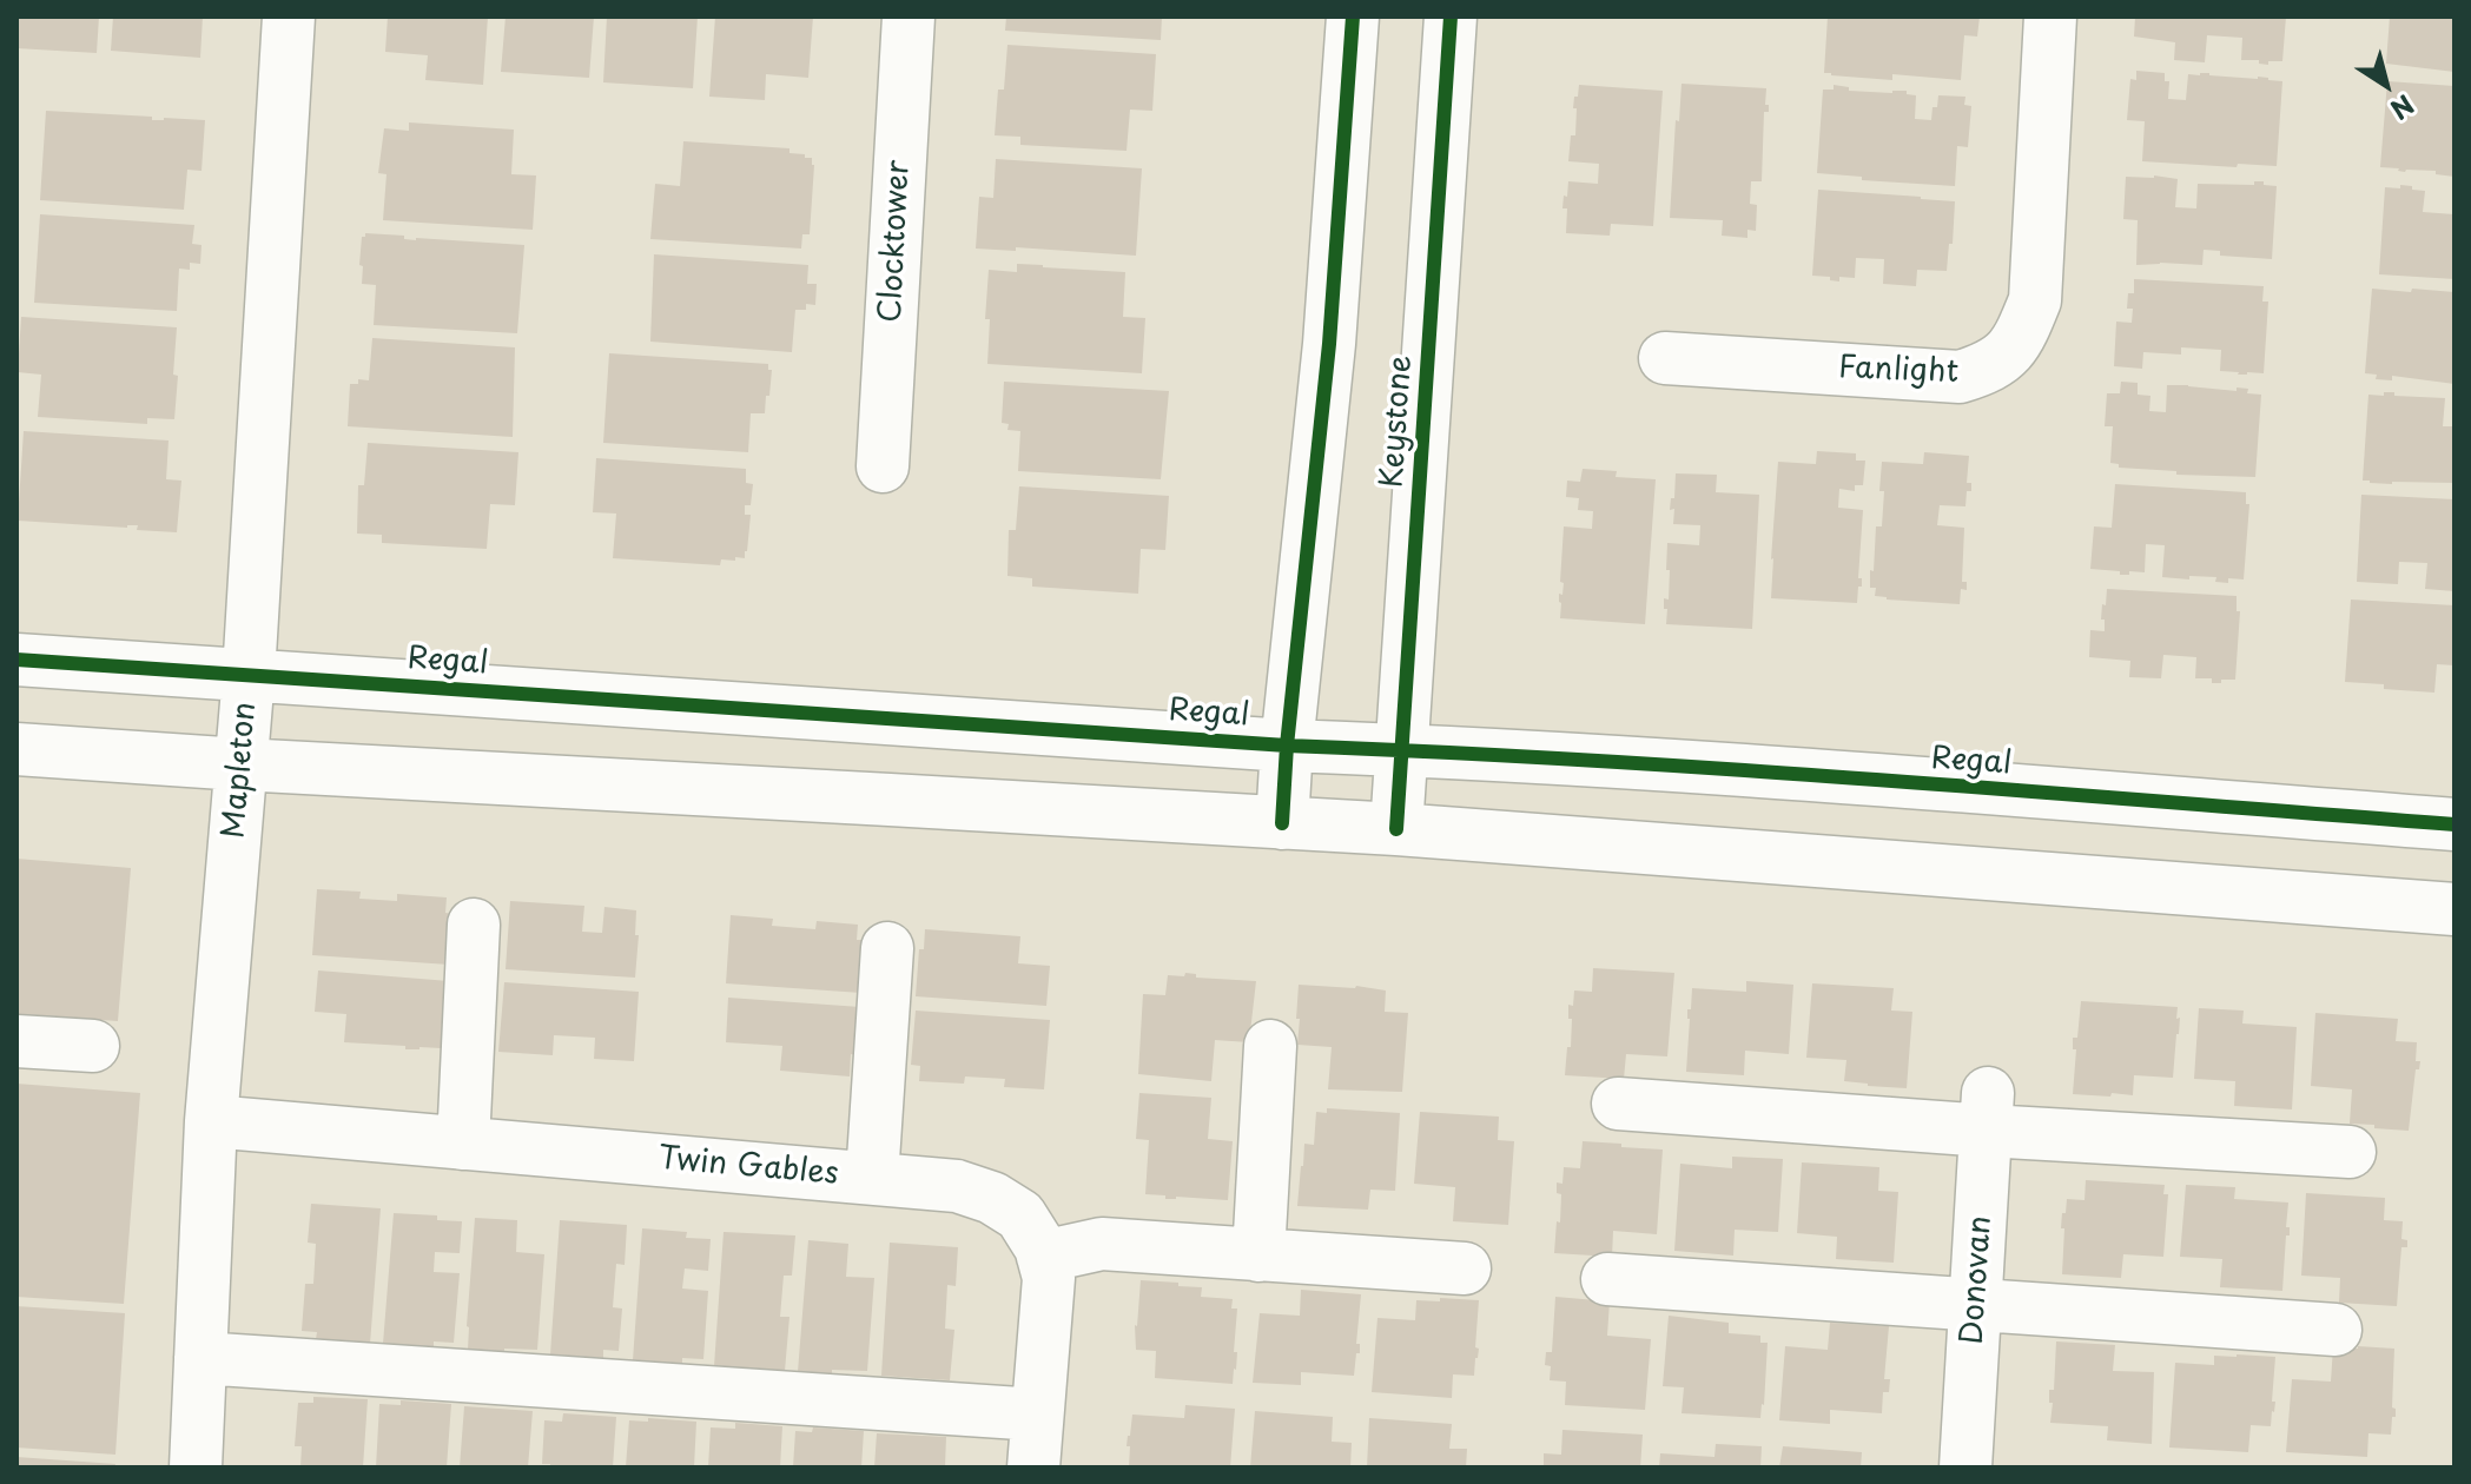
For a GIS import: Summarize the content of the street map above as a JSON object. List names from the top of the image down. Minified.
{"streets":{"street":["Clocktower","Fanlight","Keystone","Regal","Mapleton","Twin Gables","Donovan"]},"crossings":[["Keystone","Regal"],["Regal","Mapleton"],["Mapleton","Twin Gables"]],"north":"bottom right"}
